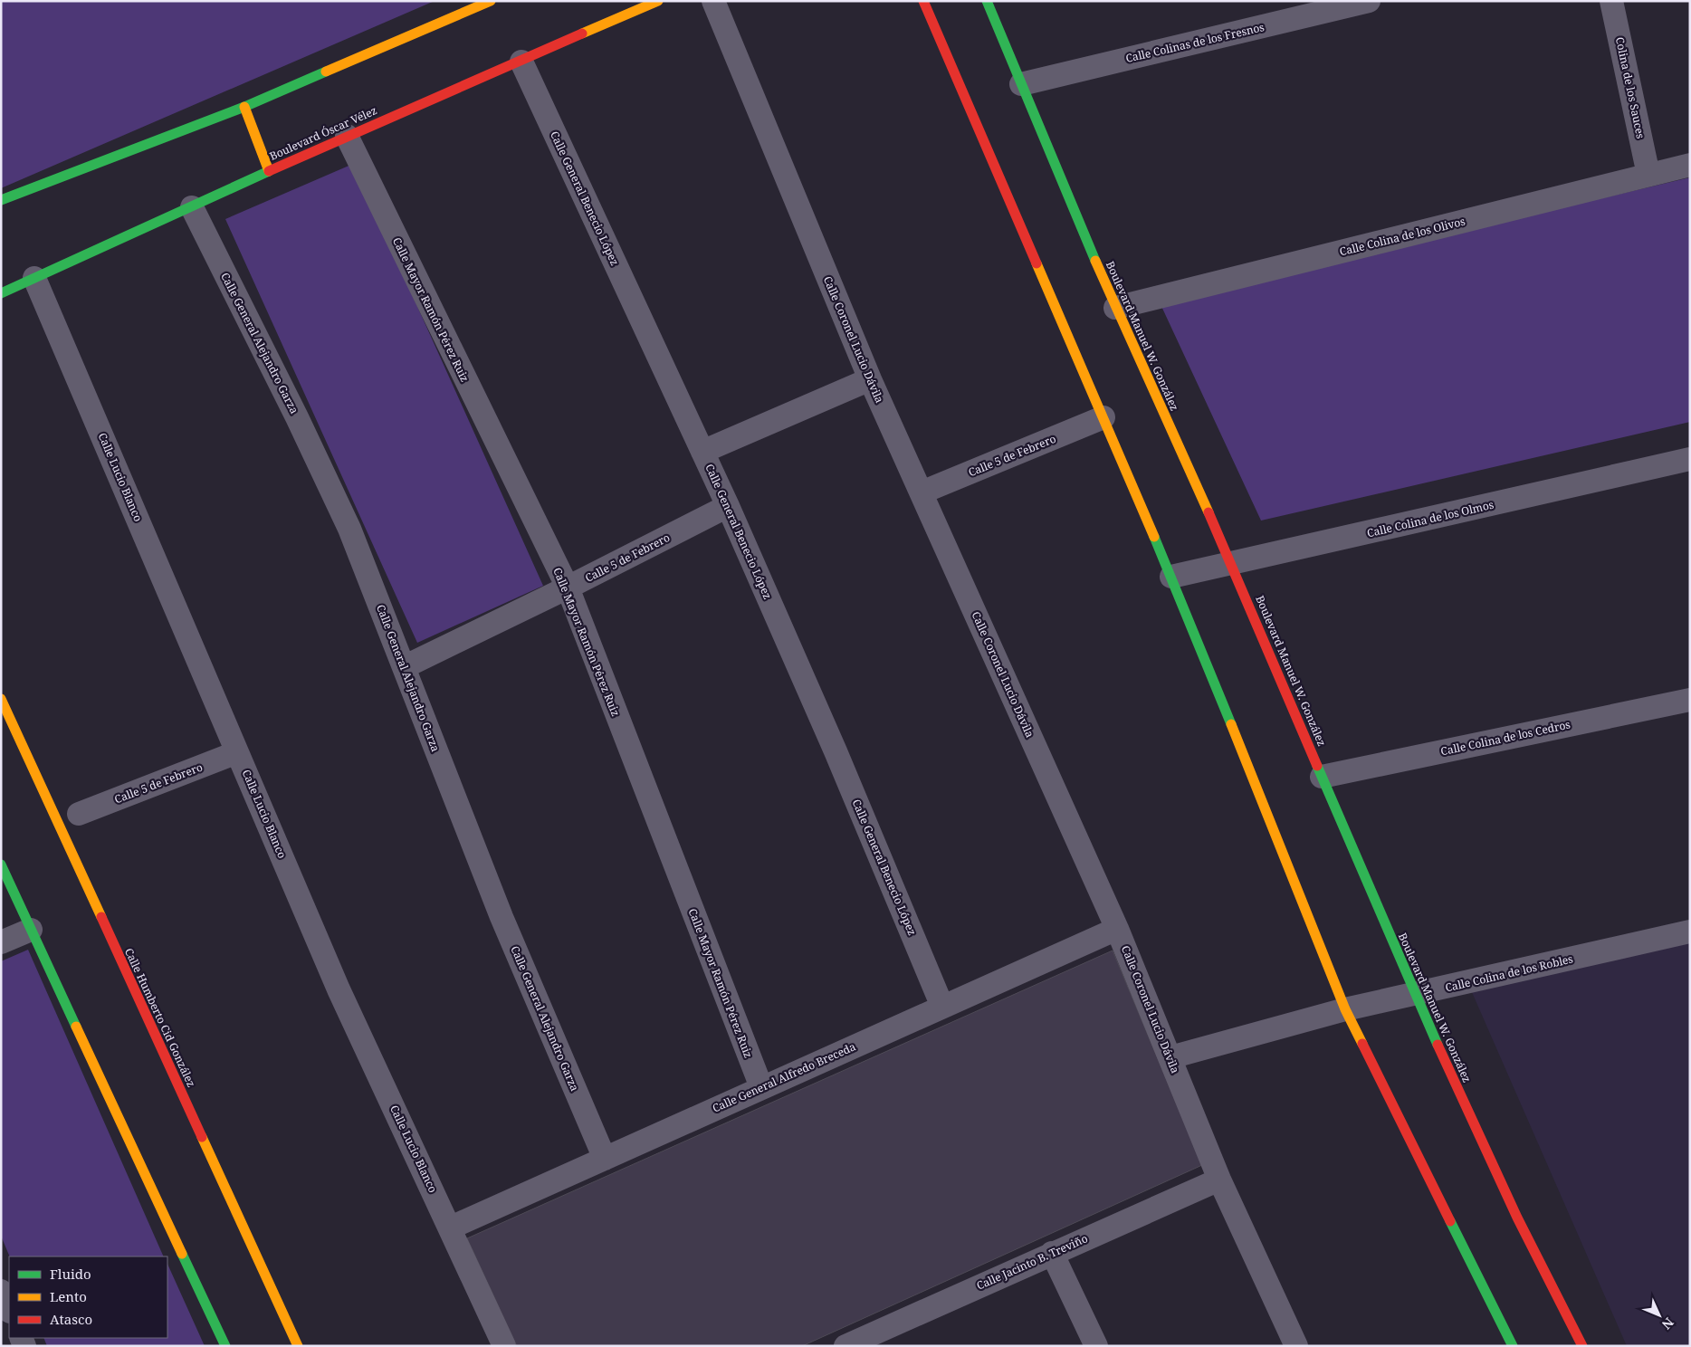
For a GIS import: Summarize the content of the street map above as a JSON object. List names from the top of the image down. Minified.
{"streets":{"street":["Calle Colinas de los Fresnos","Colina de los Sauces","Boulevard Óscar Vélez","Calle General Benecio López","Calle Colina de los Olivos","Calle Mayor Ramón Pérez Ruiz","Boulevard Manuel W. González","Calle Coronel Lucio Dávila","Calle General Alejandro Garza","Calle 5 de Febrero","Calle Lucio Blanco","Calle Colina de los Olmos","Calle Colina de los Cedros","Calle Colina de los Robles","Calle Humberto Cid González","Calle General Alfredo Breceda","Calle Jacinto B. Treviño"]},"crossings":[["Calle Colinas de los Fresnos","Boulevard Manuel W. González"],["Colina de los Sauces","Calle Colina de los Olivos"],["Boulevard Óscar Vélez","Calle General Benecio López"],["Boulevard Óscar Vélez","Calle Mayor Ramón Pérez Ruiz"],["Boulevard Óscar Vélez","Calle General Alejandro Garza"],["Boulevard Óscar Vélez","Calle Lucio Blanco"],["Calle General Benecio López","Calle 5 de Febrero"],["Calle General Benecio López","Calle General Alfredo Breceda"],["Calle Colina de los Olivos","Boulevard Manuel W. González"],["Calle Mayor Ramón Pérez Ruiz","Calle 5 de Febrero"],["Calle Mayor Ramón Pérez Ruiz","Calle General Alfredo Breceda"],["Boulevard Manuel W. González","Calle Colina de los Olmos"],["Boulevard Manuel W. González","Calle Colina de los Cedros"],["Boulevard Manuel W. González","Calle Colina de los Robles"],["Calle Coronel Lucio Dávila","Calle 5 de Febrero"],["Calle Coronel Lucio Dávila","Calle Colina de los Robles"],["Calle Coronel Lucio Dávila","Calle General Alfredo Breceda"],["Calle Coronel Lucio Dávila","Calle Jacinto B. Treviño"],["Calle General Alejandro Garza","Calle 5 de Febrero"],["Calle General Alejandro Garza","Calle General Alfredo Breceda"],["Calle 5 de Febrero","Calle Lucio Blanco"],["Calle Lucio Blanco","Calle General Alfredo Breceda"]],"legend":["Fluido","Lento","Atasco"],"north":"bottom right"}
